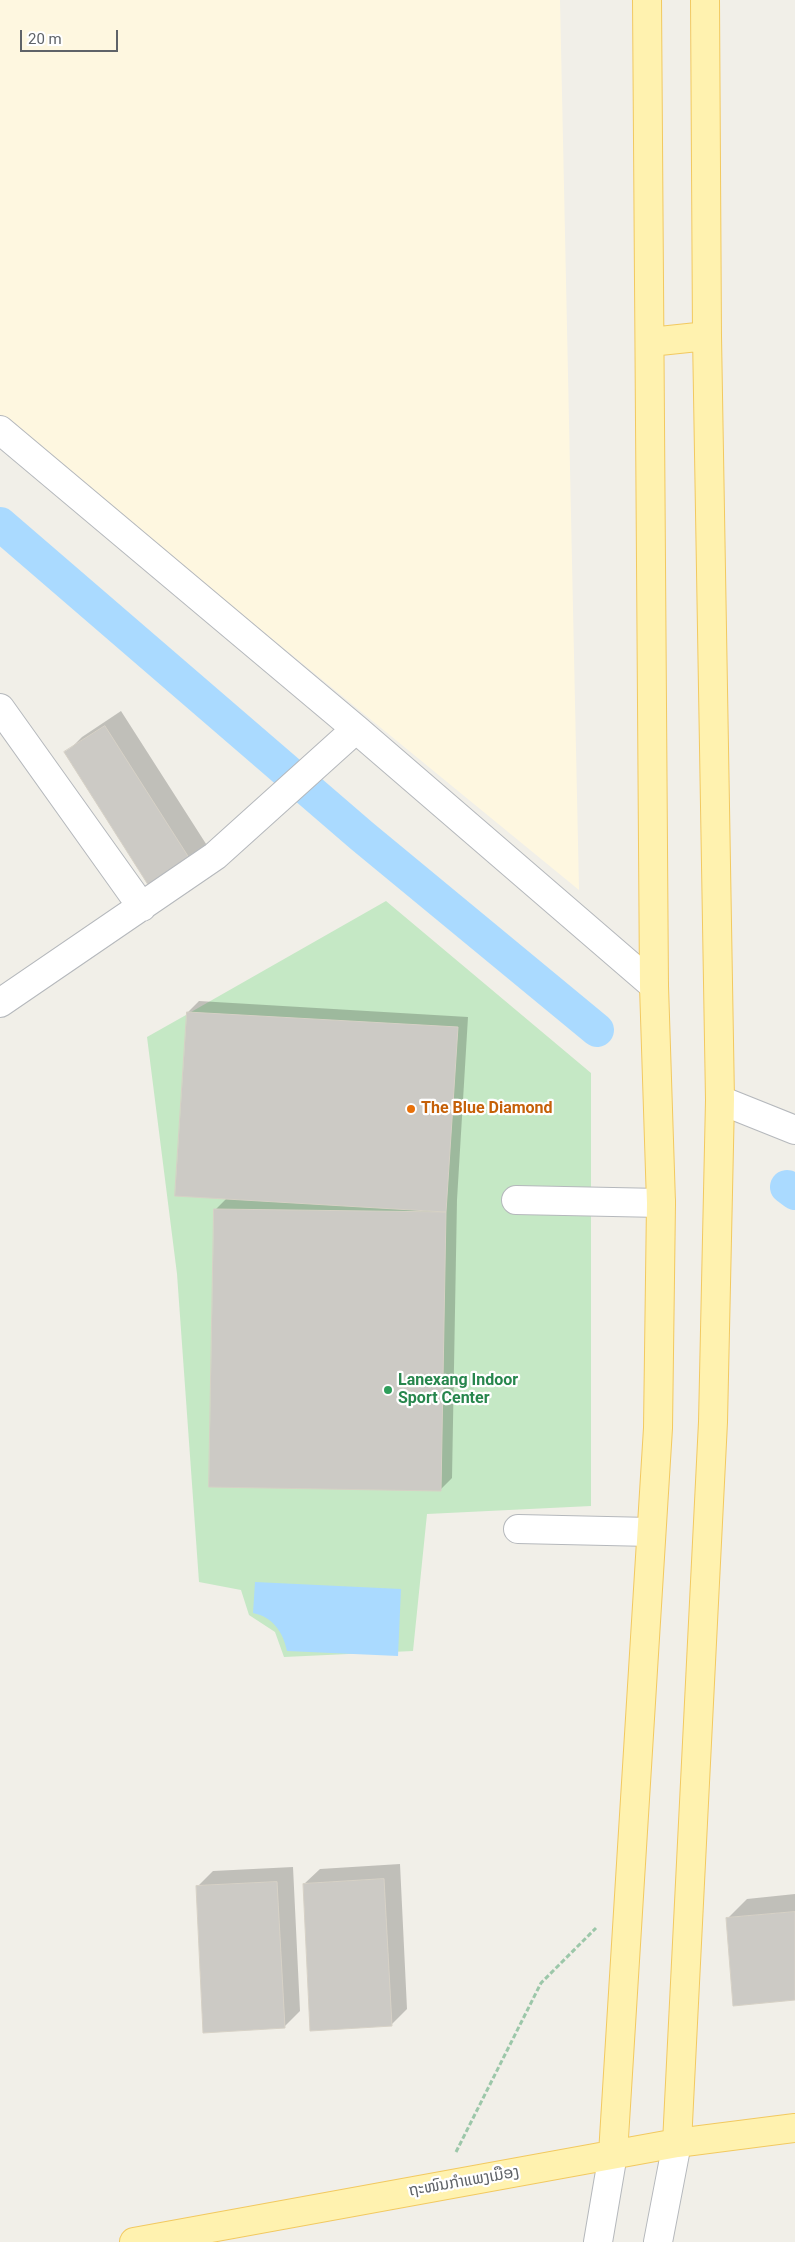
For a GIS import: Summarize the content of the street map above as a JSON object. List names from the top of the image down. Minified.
{"streets":{"main road":["ຖະໜົນກຳແພງເມືອງ"]},"places":["The Blue Diamond","Lanexang Indoor Sport Center"],"scale_bar":"20 m"}
